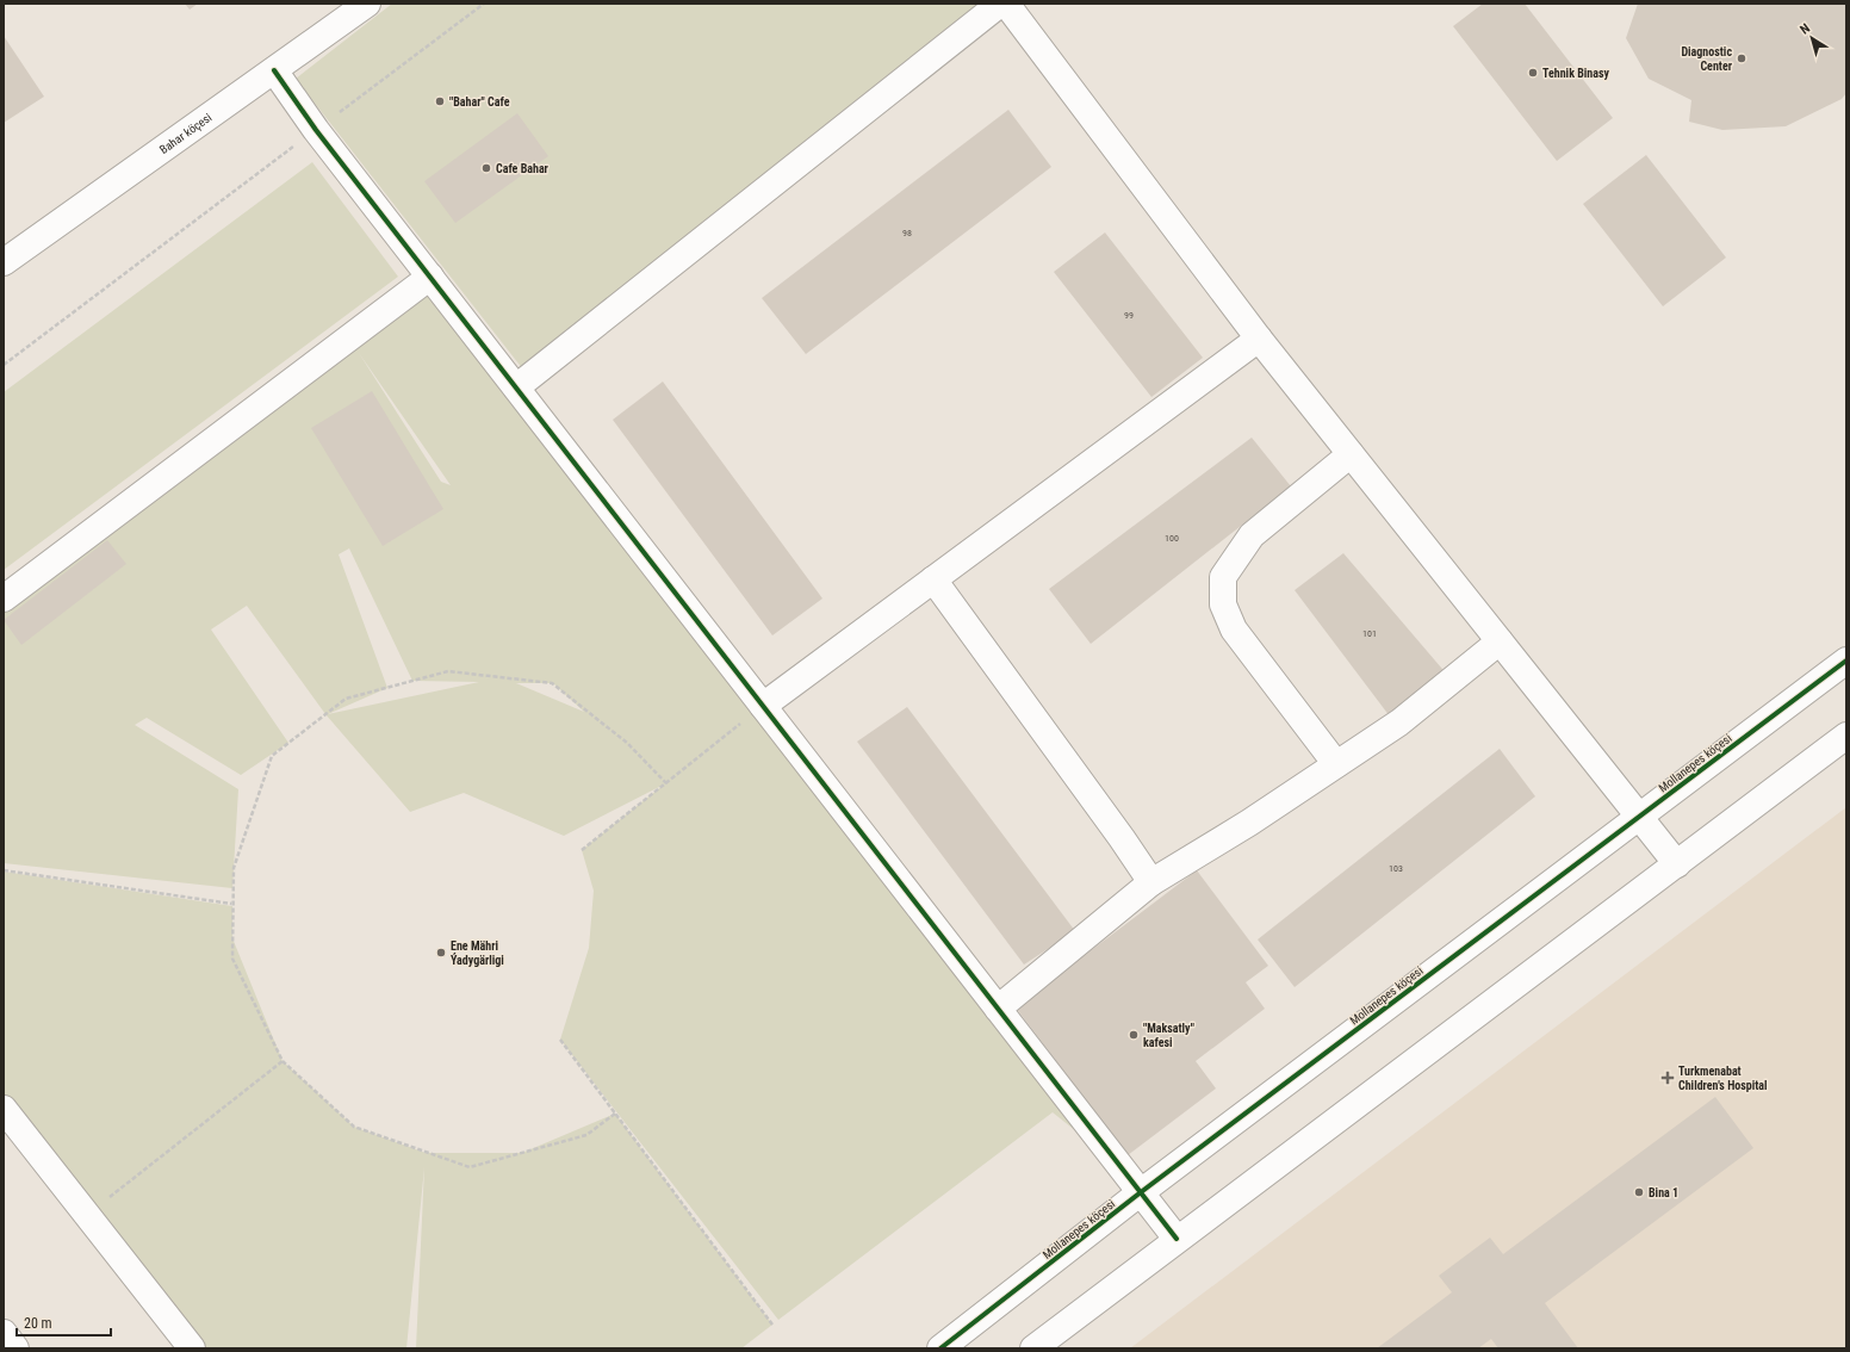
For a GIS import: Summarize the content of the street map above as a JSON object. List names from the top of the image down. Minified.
{"streets":{"street":["Bahar köçesi","Mollanepes köçesi"]},"places":{"other":["Diagnostic Center","Tehnik Binasy","\"Bahar\" Cafe","Cafe Bahar","Ene Mähri Ýadygärligi","\"Maksatly\" kafesi","Bina 1"],"health":["Turkmenabat Children's Hospital"]},"house_numbers":["98","99","100","101","103"],"scale_bar":"20 m","north":"top left"}
